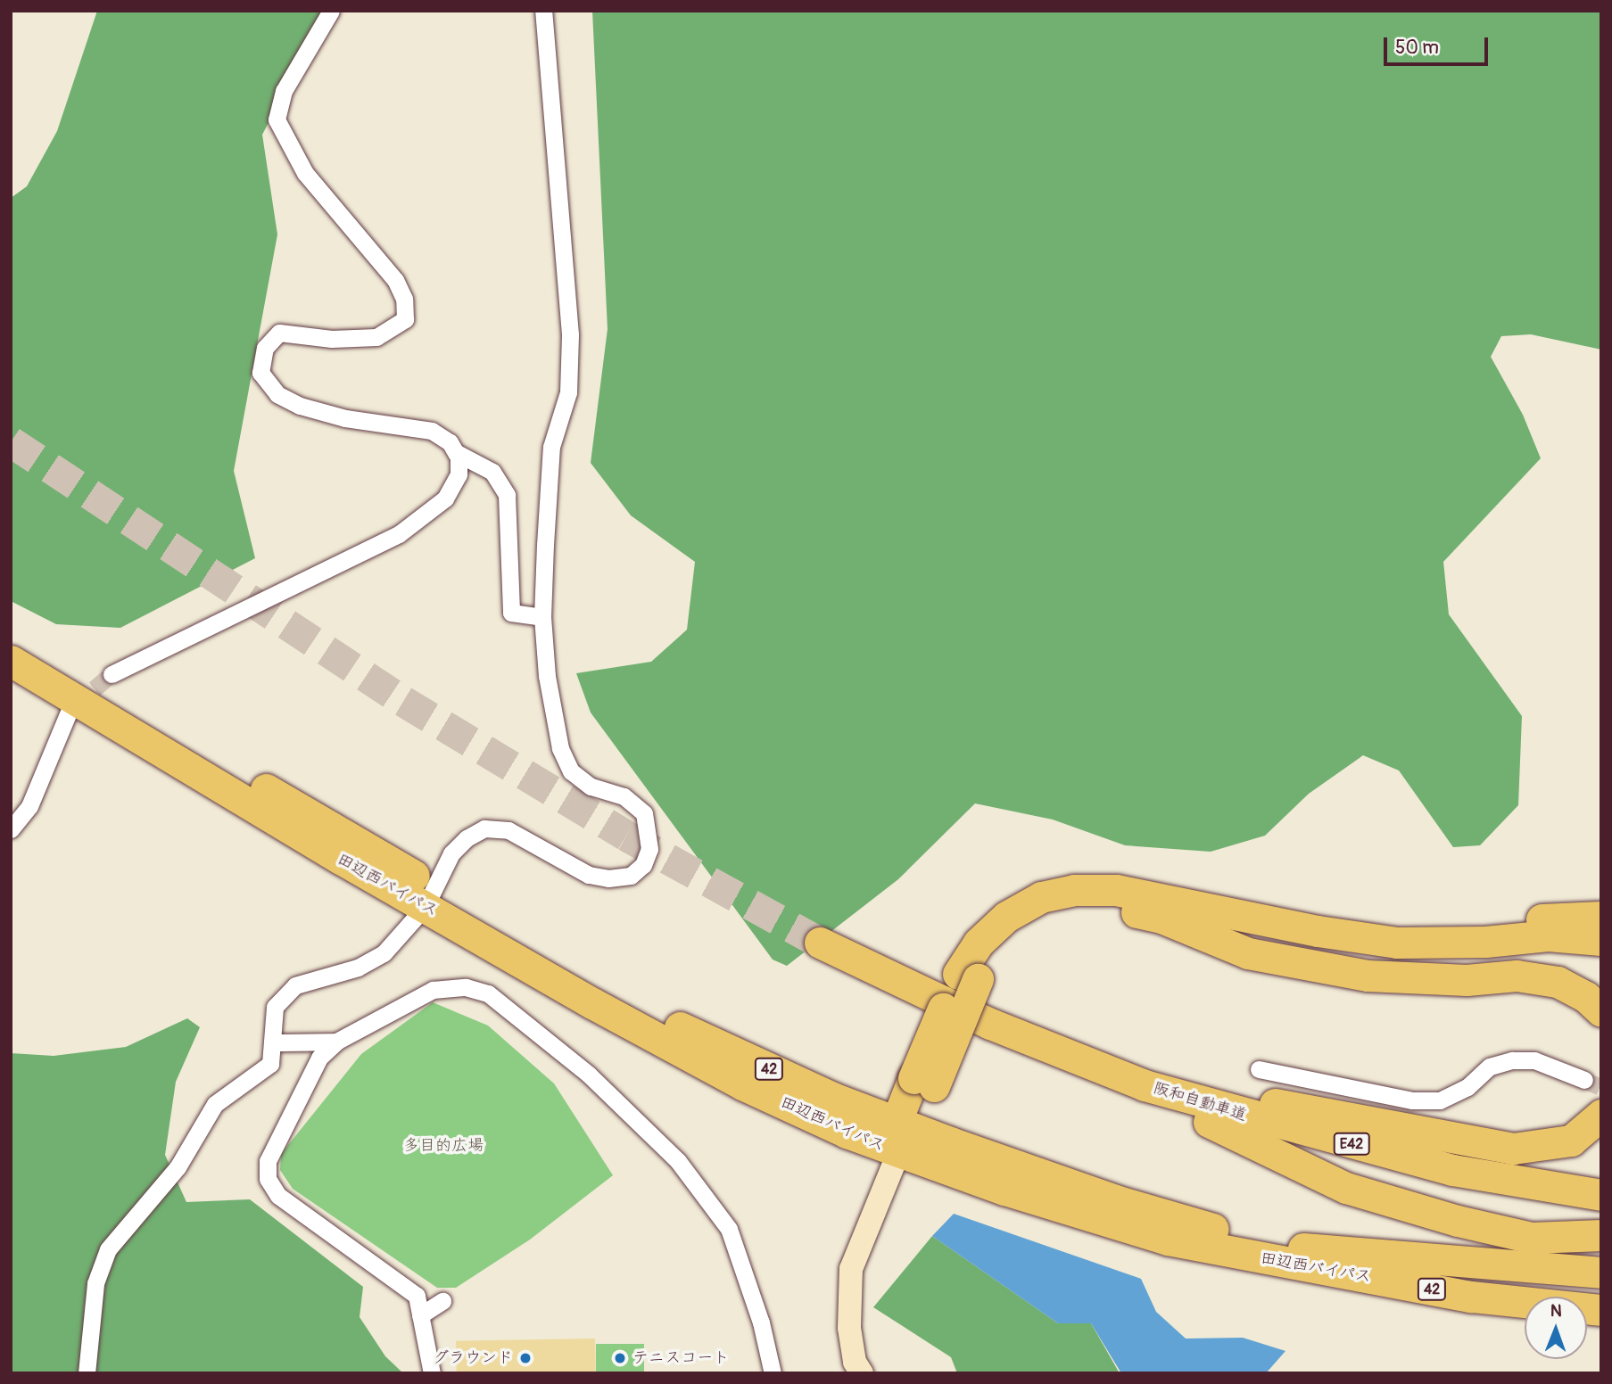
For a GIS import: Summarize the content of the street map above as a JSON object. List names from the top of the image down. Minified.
{"streets":{"highway":["田辺西バイパス","42","阪和自動車道","E42"]},"crossings":[["田辺西バイパス","42"]],"parks":["多目的広場"],"places":["グラウンド","テニスコート"],"scale_bar":"50 m","north":"top"}
